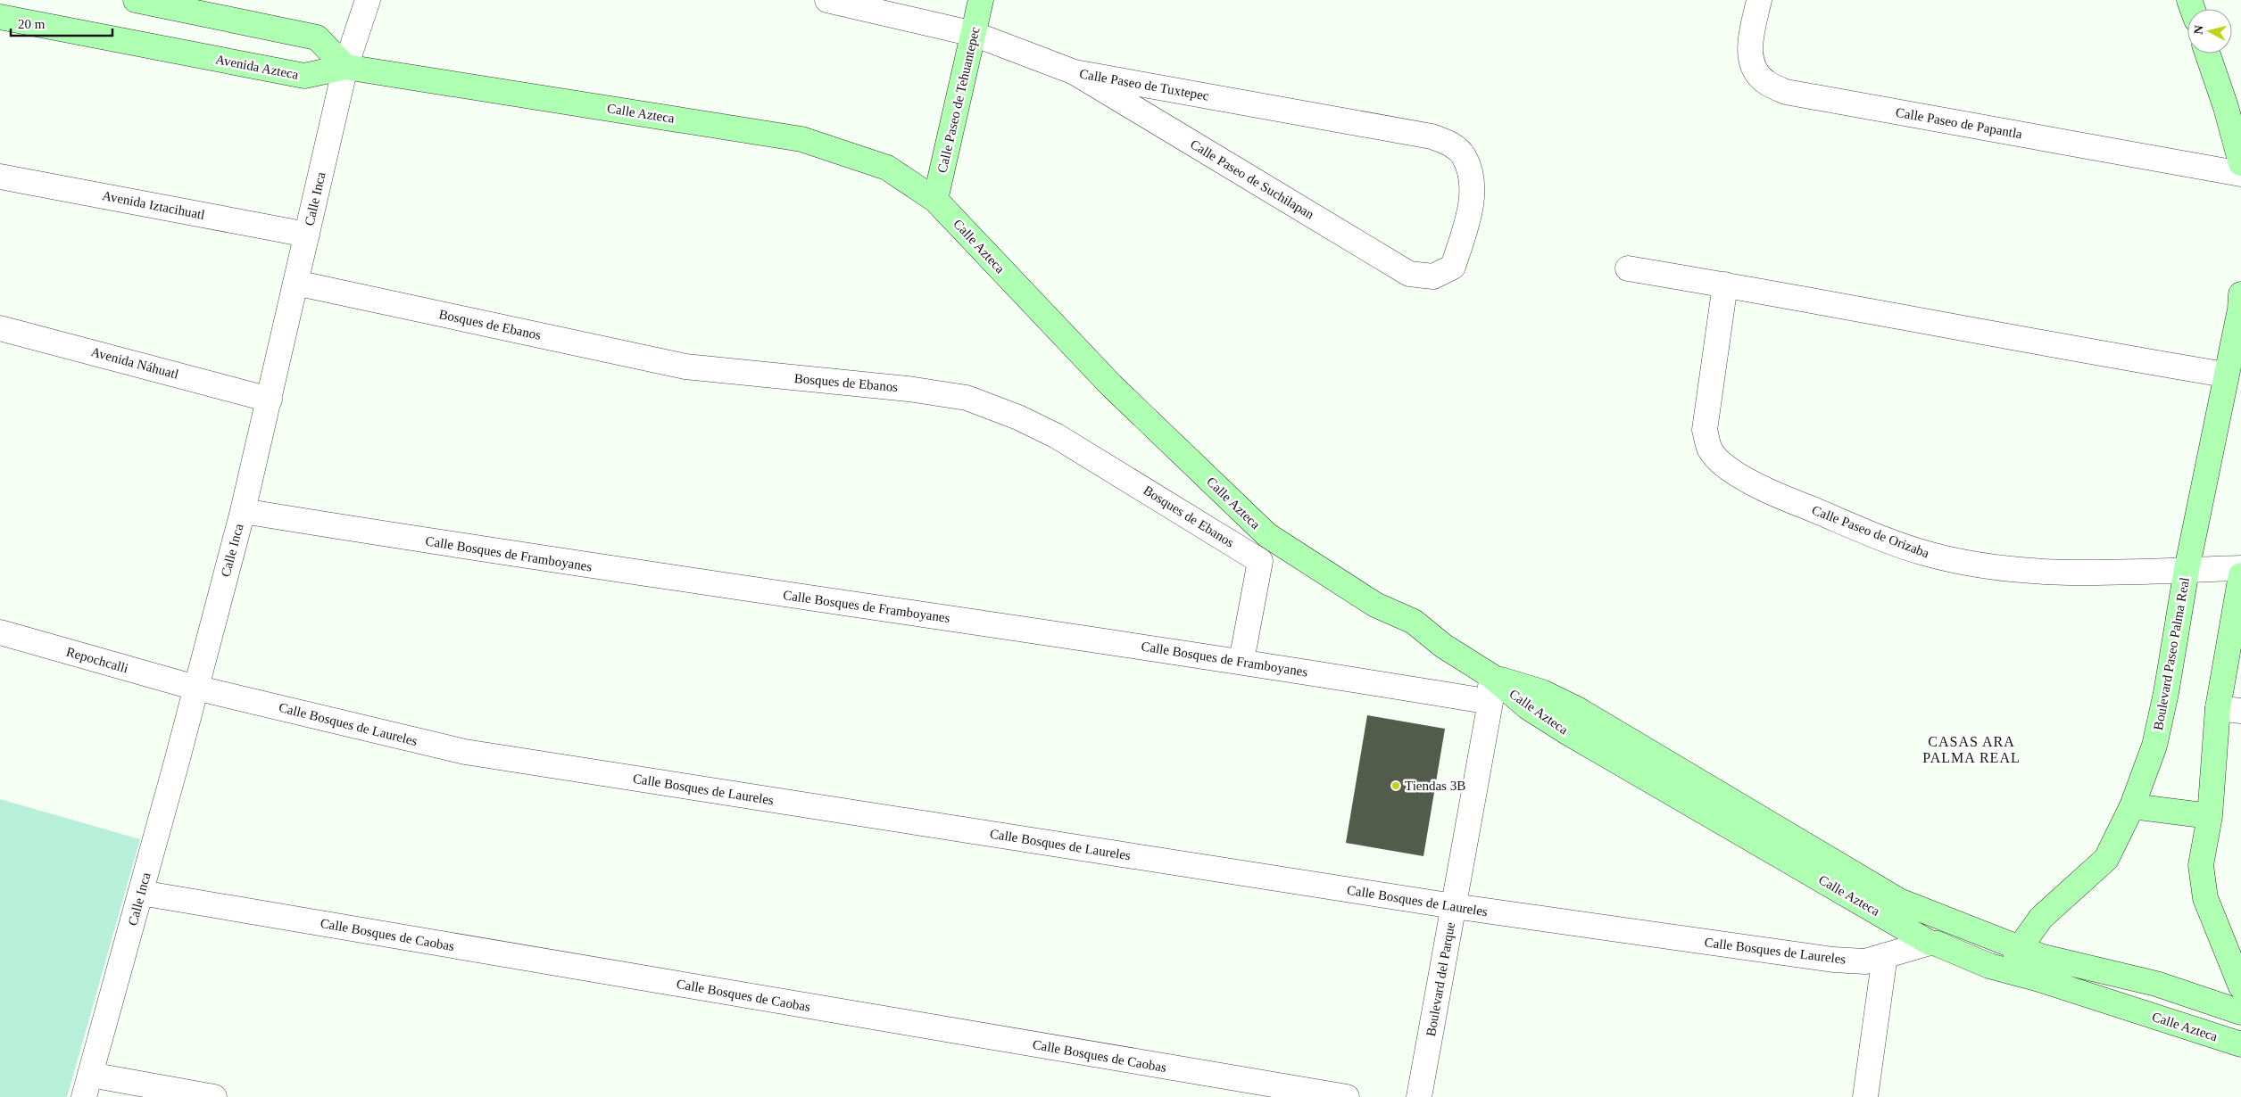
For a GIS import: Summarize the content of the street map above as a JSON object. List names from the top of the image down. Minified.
{"streets":{"street":["Avenida Azteca","Calle Paseo de Tuxtepec","Calle Paseo de Tehuantepec","Calle Azteca","Calle Paseo de Papantla","Calle Paseo de Suchilapan","Calle Inca","Avenida Iztacihuatl","Bosques de Ebanos","Avenida Náhuatl","Calle Paseo de Orizaba","Calle Bosques de Framboyanes","Boulevard Paseo Palma Real","Repochcalli","Calle Bosques de Laureles","Calle Bosques de Caobas","Boulevard del Parque"]},"crossings":[["Avenida Azteca","Calle Azteca"],["Avenida Azteca","Calle Inca"],["Calle Paseo de Tuxtepec","Calle Paseo de Tehuantepec"],["Calle Paseo de Tuxtepec","Calle Paseo de Suchilapan"],["Calle Paseo de Tehuantepec","Calle Azteca"],["Calle Azteca","Calle Inca"],["Calle Azteca","Boulevard Paseo Palma Real"],["Calle Azteca","Calle Bosques de Laureles"],["Calle Azteca","Boulevard del Parque"],["Calle Inca","Avenida Iztacihuatl"],["Calle Inca","Bosques de Ebanos"],["Calle Inca","Avenida Náhuatl"],["Calle Inca","Calle Bosques de Framboyanes"],["Calle Inca","Repochcalli"],["Calle Inca","Calle Bosques de Laureles"],["Calle Inca","Calle Bosques de Caobas"],["Calle Paseo de Orizaba","Boulevard Paseo Palma Real"],["Calle Bosques de Framboyanes","Boulevard del Parque"],["Repochcalli","Calle Bosques de Laureles"],["Calle Bosques de Laureles","Boulevard del Parque"]],"districts":["CASAS ARA PALMA REAL"],"places":["Tiendas 3B"],"scale_bar":"20 m","north":"left"}
